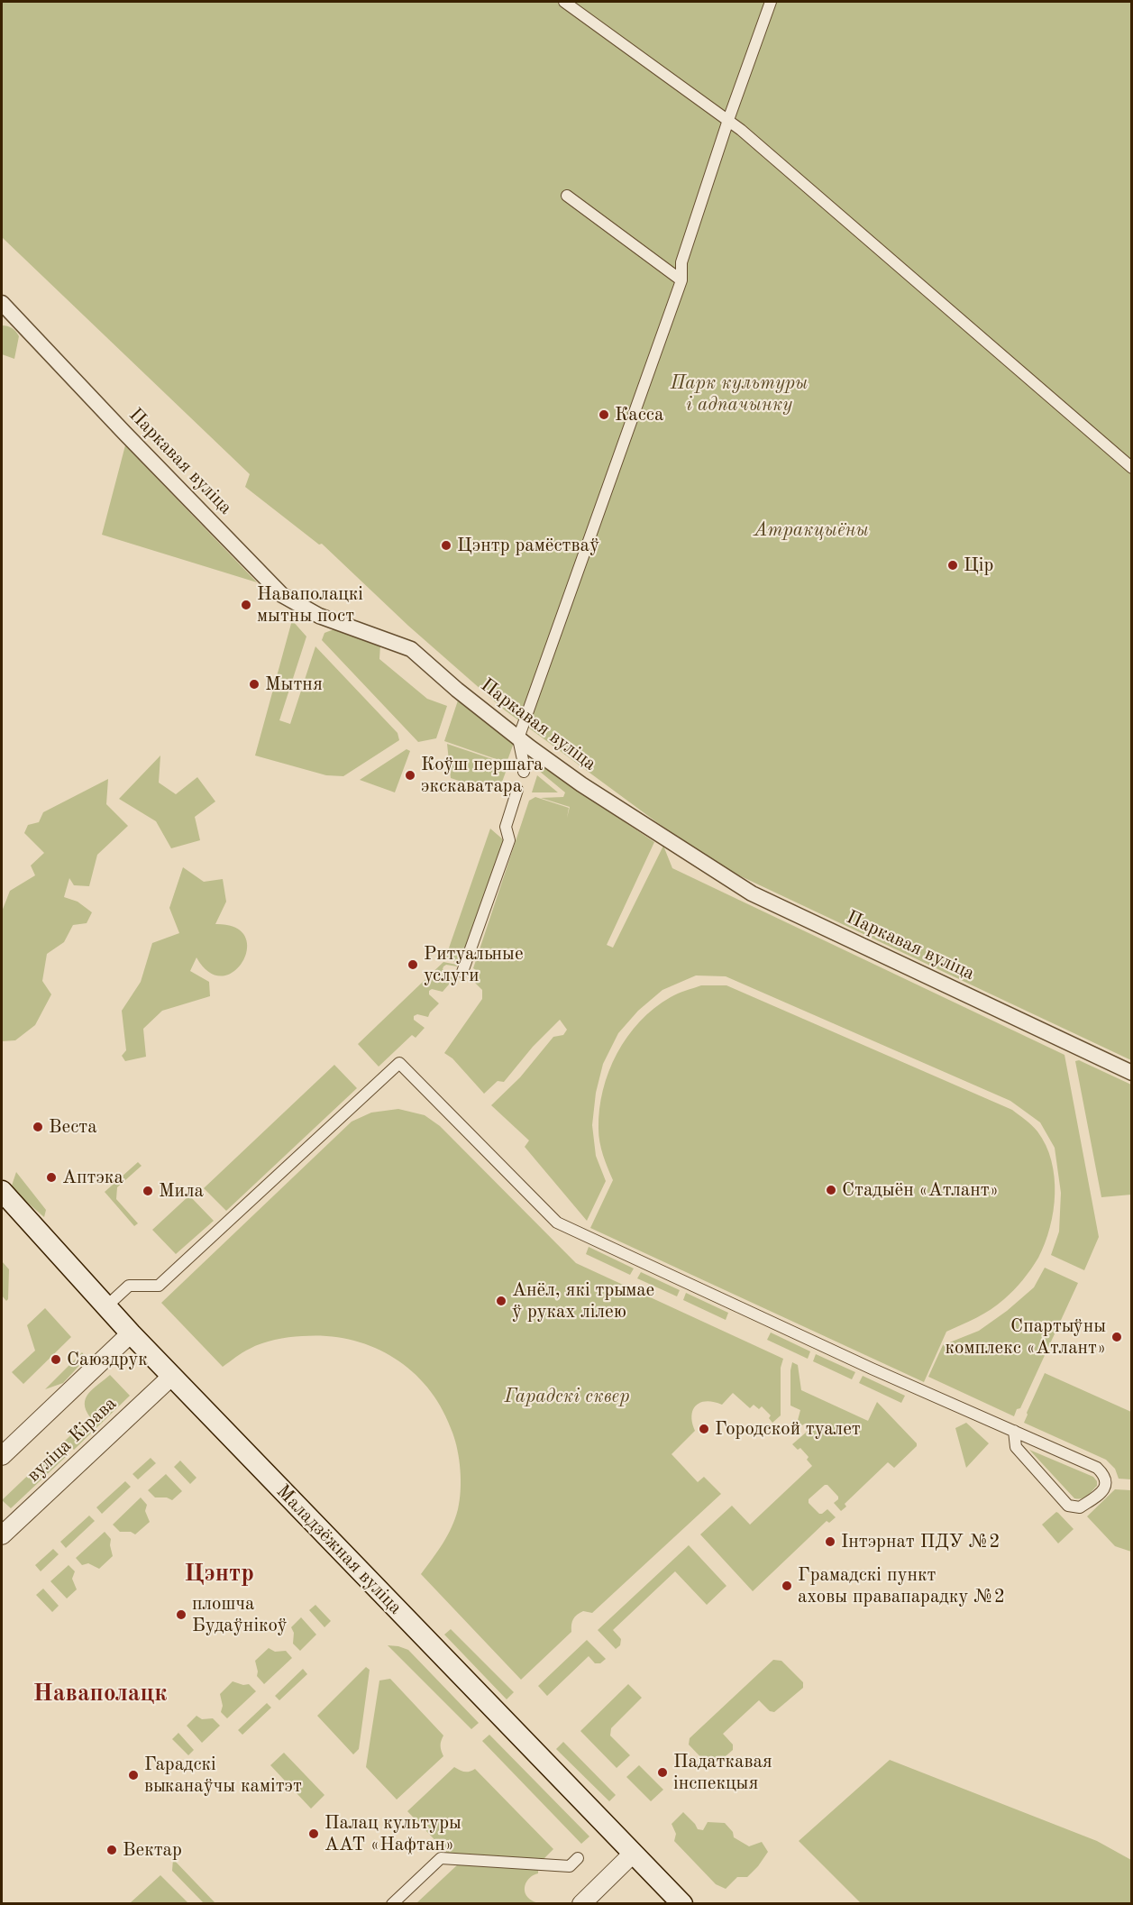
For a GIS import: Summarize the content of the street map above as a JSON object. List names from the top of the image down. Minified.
{"streets":{"main road":["Маладзёжная вуліца"],"street":["Паркавая вуліца","вуліца Кірава"]},"crossings":[["вуліца Кірава","Маладзёжная вуліца"]],"districts":["Цэнтр","Наваполацк"],"parks":["Парк культуры і адпачынку","Атракцыёны","Гарадскі сквер"],"places":["Касса","Цэнтр рамёстваў","Цір","Наваполацкі мытны пост","Мытня","Коўш першага экскаватара","Ритуальные услуги","Веста","Аптэка","Стадыён «Атлант»","Мила","Анёл, які трымае ў руках лілею","Спартыўны комплекс «Атлант»","Саюздрук","Городской туалет","Інтэрнат ПДУ №2","Грамадскі пункт аховы правапарадку №2","плошча Будаўнікоў","Падаткавая інспекцыя","Гарадскі выканаўчы камітэт","Палац культуры ААТ «Нафтан»","Вектар"]}
